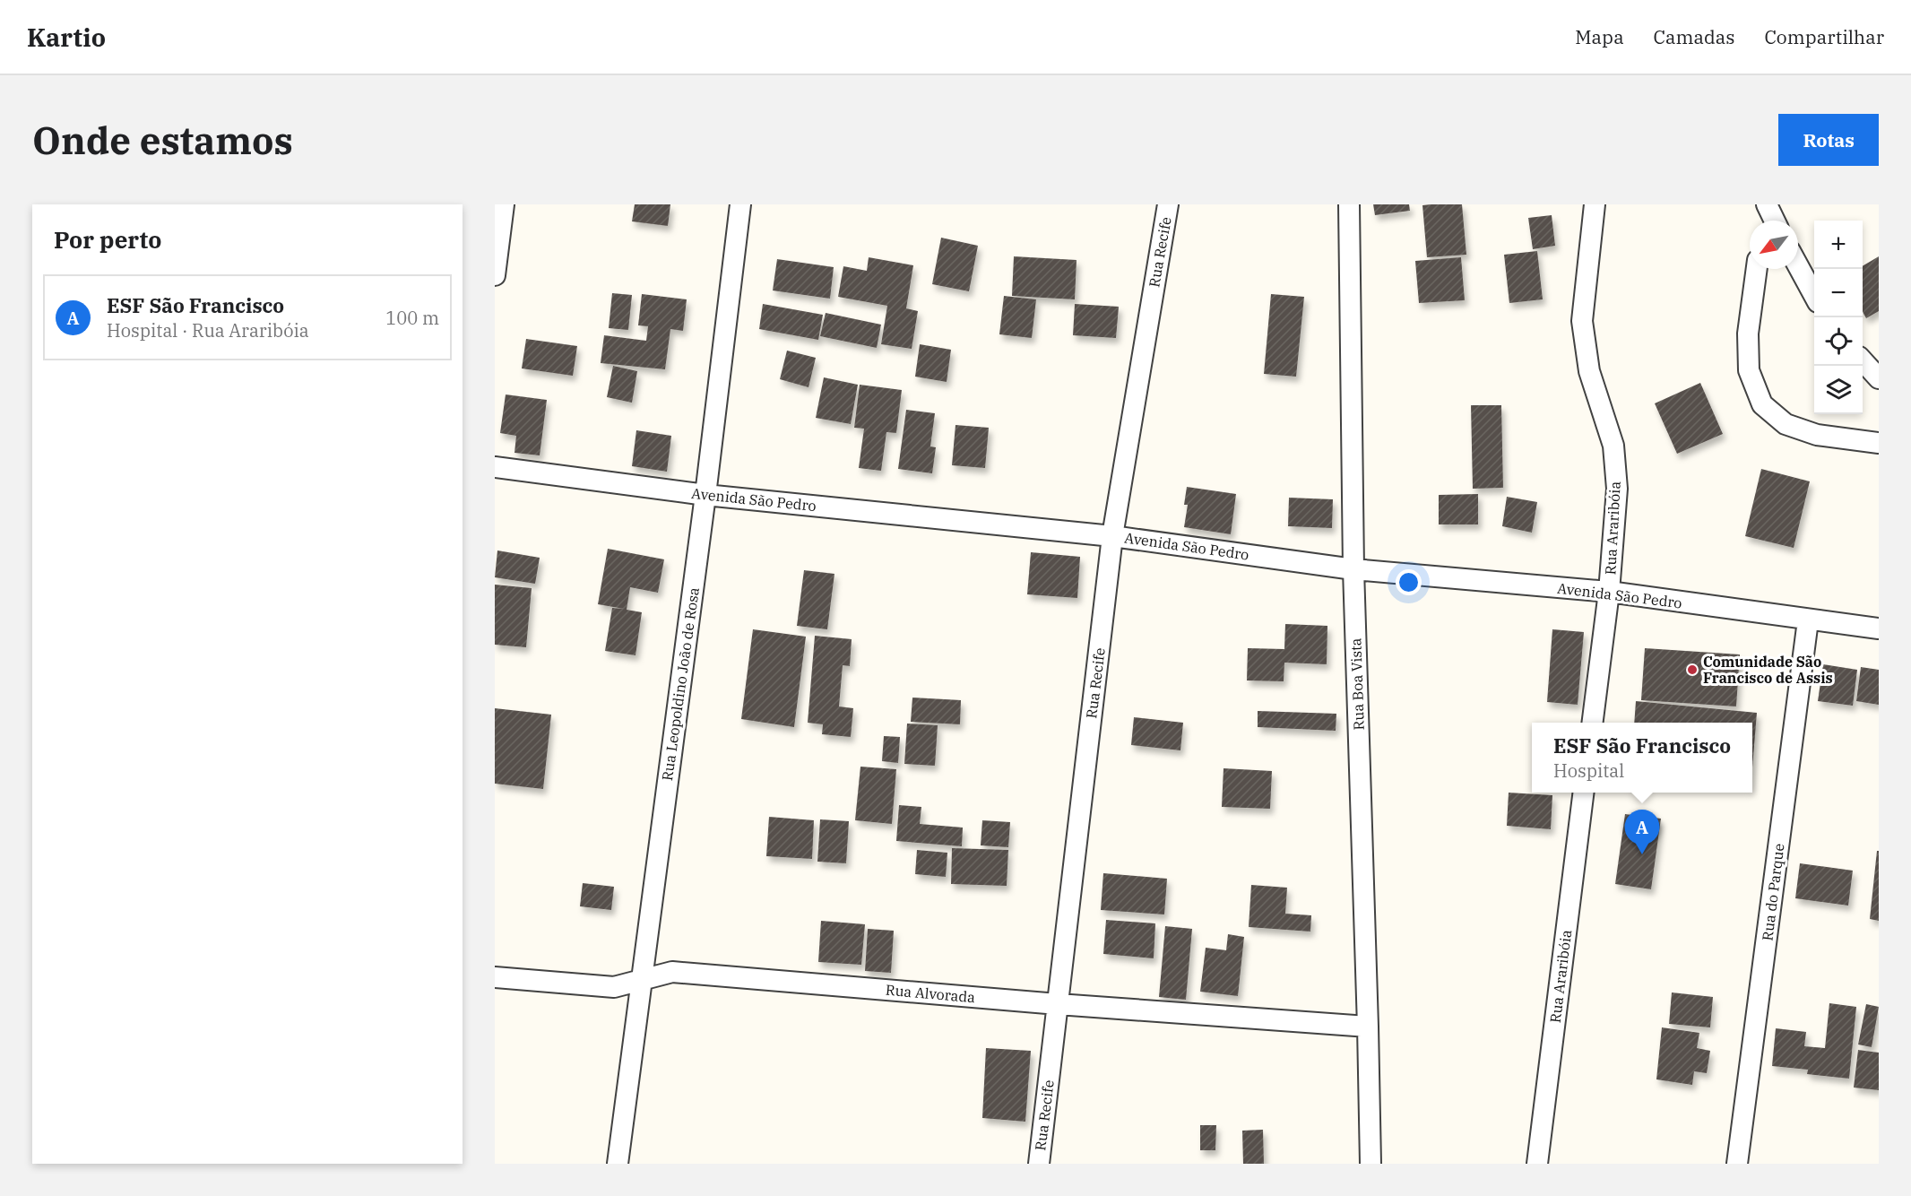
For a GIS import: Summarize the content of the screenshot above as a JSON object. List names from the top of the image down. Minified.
{"streets":{"street":["Rua Recife","Avenida São Pedro","Rua Araribóia","Rua Leopoldino João de Rosa","Rua Boa Vista","Rua do Parque","Rua Alvorada"]},"crossings":[["Rua Recife","Avenida São Pedro"],["Rua Recife","Rua Alvorada"],["Avenida São Pedro","Rua Araribóia"],["Avenida São Pedro","Rua Leopoldino João de Rosa"],["Avenida São Pedro","Rua Boa Vista"],["Avenida São Pedro","Rua do Parque"],["Rua Leopoldino João de Rosa","Rua Alvorada"],["Rua Boa Vista","Rua Alvorada"]],"places":["Comunidade São Francisco de Assis"],"north":"bottom left","page":{"header":"Kartio","nav":["Mapa","Camadas","Compartilhar"],"buttons":"Rotas","title":"Onde estamos","heading":"Por perto","map_buttons":["+","−"],"list":[{"mark":"A","name":"ESF São Francisco","note":"Hospital · Rua Araribóia","value":"100 m"}],"popup":["ESF São Francisco","Hospital"],"pins":"A"}}
